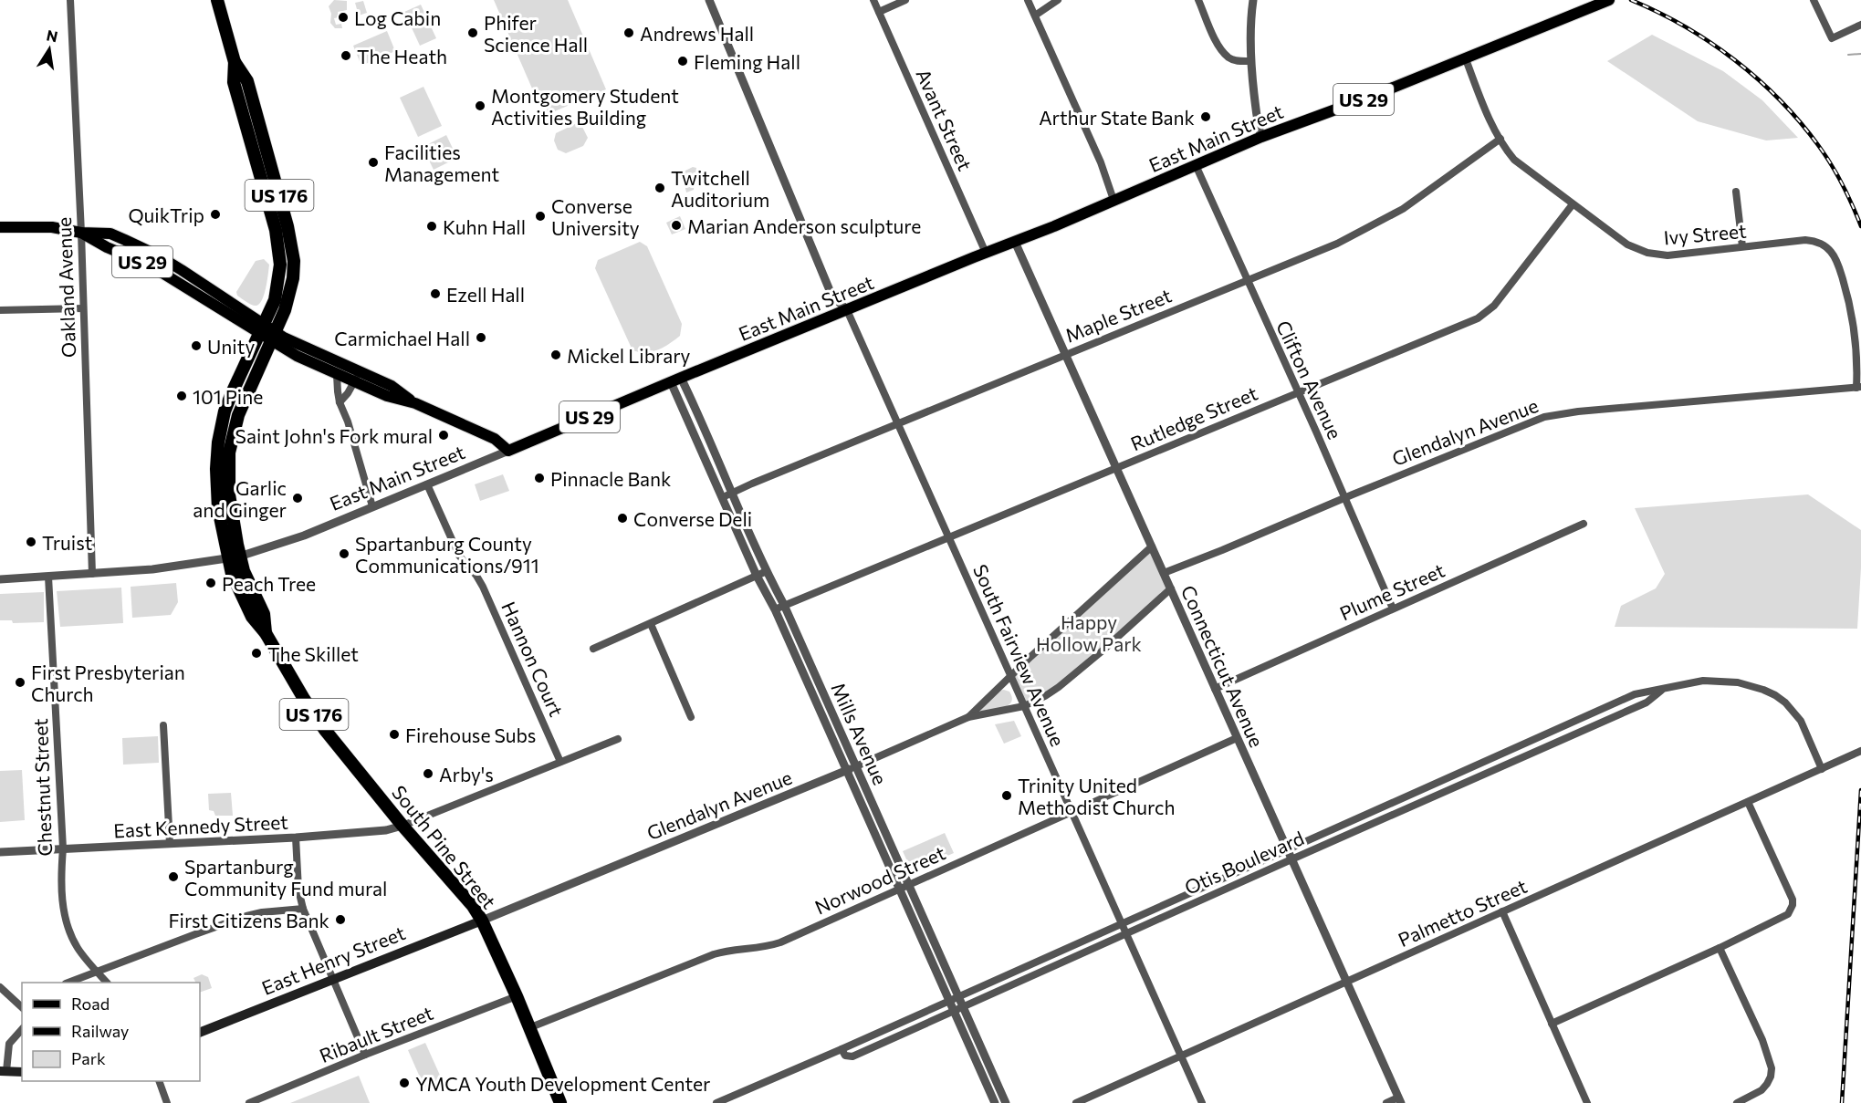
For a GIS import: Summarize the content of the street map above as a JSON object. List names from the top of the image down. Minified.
{"streets":{"highway":["US 176","South Pine Street"],"main road":["US 29","East Main Street","East Henry Street"],"street":["Avant Street","Ivy Street","Oakland Avenue","Maple Street","Clifton Avenue","Rutledge Street","Glendalyn Avenue","Plume Street","South Fairview Avenue","Hannon Court","Connecticut Avenue","Mills Avenue","Chestnut Street","East Kennedy Street","Otis Boulevard","Norwood Street","Palmetto Street","Ribault Street"]},"crossings":[["US 29","East Main Street"],["US 29","US 176"],["US 29","Oakland Avenue"],["Avant Street","East Main Street"],["East Main Street","US 176"],["East Main Street","Ivy Street"],["East Main Street","Oakland Avenue"],["East Main Street","Clifton Avenue"],["East Main Street","South Fairview Avenue"],["East Main Street","Hannon Court"],["East Main Street","Connecticut Avenue"],["East Main Street","Mills Avenue"],["East Main Street","Chestnut Street"],["East Main Street","South Pine Street"],["US 176","South Pine Street"],["Ivy Street","Maple Street"],["Ivy Street","Rutledge Street"],["Ivy Street","Glendalyn Avenue"],["Maple Street","Clifton Avenue"],["Maple Street","South Fairview Avenue"],["Maple Street","Connecticut Avenue"],["Maple Street","Mills Avenue"],["Clifton Avenue","Rutledge Street"],["Clifton Avenue","Glendalyn Avenue"],["Clifton Avenue","Plume Street"],["Rutledge Street","South Fairview Avenue"],["Rutledge Street","Connecticut Avenue"],["Rutledge Street","Mills Avenue"],["Glendalyn Avenue","South Fairview Avenue"],["Glendalyn Avenue","Connecticut Avenue"],["Glendalyn Avenue","Mills Avenue"],["Glendalyn Avenue","South Pine Street"],["Glendalyn Avenue","East Henry Street"],["Plume Street","Connecticut Avenue"],["South Fairview Avenue","Otis Boulevard"],["South Fairview Avenue","Norwood Street"],["South Fairview Avenue","Palmetto Street"],["Connecticut Avenue","Otis Boulevard"],["Connecticut Avenue","Norwood Street"],["Connecticut Avenue","Palmetto Street"],["Mills Avenue","Otis Boulevard"],["Mills Avenue","Norwood Street"],["Chestnut Street","East Kennedy Street"],["East Kennedy Street","South Pine Street"],["South Pine Street","Norwood Street"],["South Pine Street","East Henry Street"],["South Pine Street","Ribault Street"],["Otis Boulevard","Palmetto Street"]],"parks":["Happy Hollow Park"],"places":["Log Cabin","Phifer Science Hall","Andrews Hall","The Heath","Fleming Hall","Montgomery Student Activities Building","Arthur State Bank","Facilities Management","Twitchell Auditorium","QuikTrip","Converse University","Marian Anderson sculpture","Kuhn Hall","Ezell Hall","Carmichael Hall","Unity","Mickel Library","101 Pine","Saint John's Fork mural","Pinnacle Bank","Garlic and Ginger","Converse Deli","Truist","Spartanburg County Communications/911","Peach Tree","The Skillet","First Presbyterian Church","Firehouse Subs","Arby's","Trinity United Methodist Church","Spartanburg Community Fund mural","First Citizens Bank","YMCA Youth Development Center"],"legend":["Road","Railway","Park"],"north":"top"}
